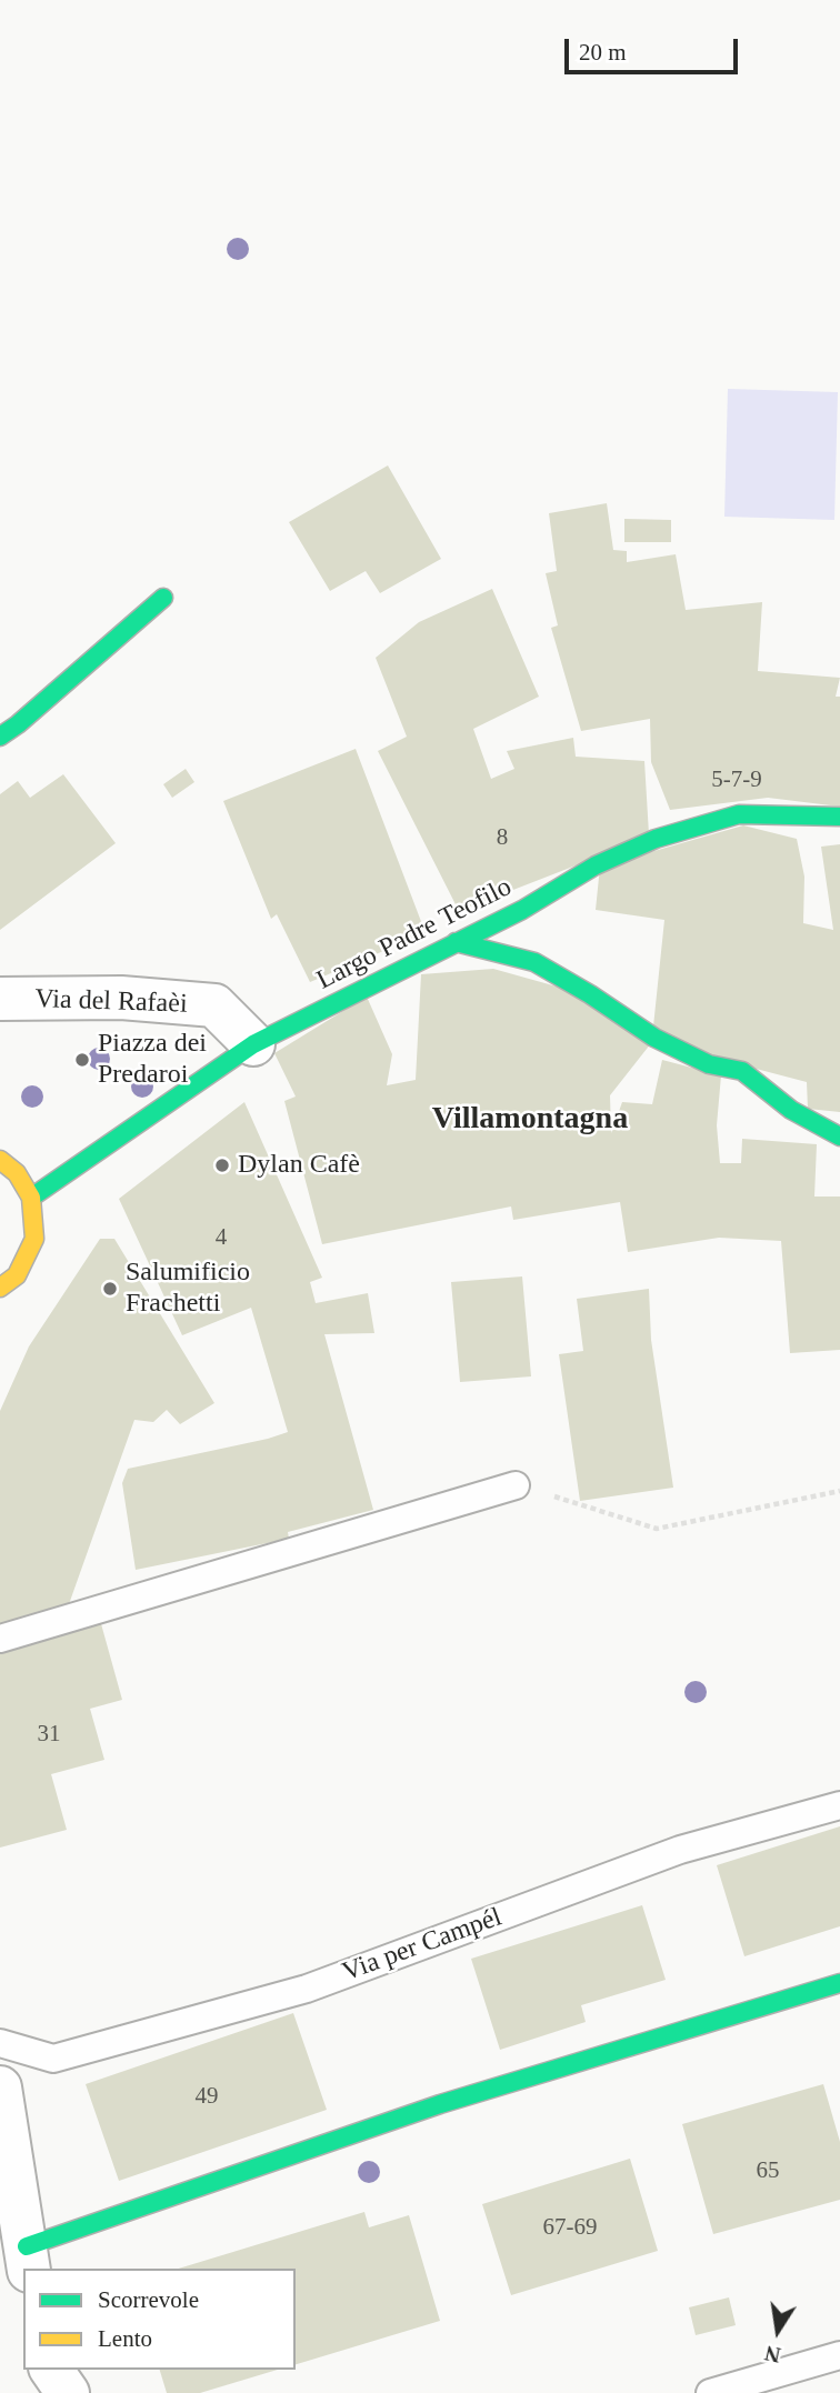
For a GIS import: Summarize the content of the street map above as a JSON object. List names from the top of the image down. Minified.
{"streets":{"street":["Largo Padre Teofilo","Via del Rafaèi"],"lane":["Via per Campél"]},"crossings":[["Largo Padre Teofilo","Via del Rafaèi"]],"districts":["Villamontagna"],"places":["Piazza dei Predaroi","Dylan Cafè","Salumificio Frachetti"],"house_numbers":["5-7-9","8","4","31","49","65","67-69"],"legend":["Scorrevole","Lento"],"scale_bar":"20 m","north":"bottom"}
